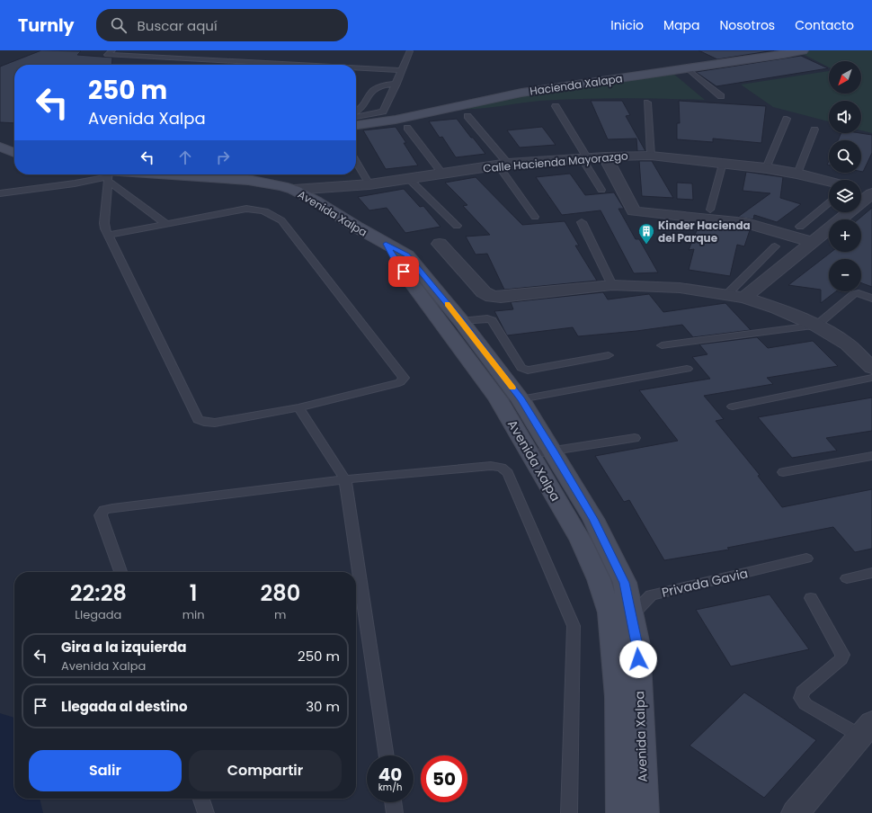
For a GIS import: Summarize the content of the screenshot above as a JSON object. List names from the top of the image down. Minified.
{"streets":{"main road":["Hacienda Xalapa","Avenida Xalpa"],"street":["Calle Hacienda Mayorazgo"],"lane":["Privada Gavia"]},"crossings":[["Calle Hacienda Mayorazgo","Avenida Xalpa"],["Avenida Xalpa","Privada Gavia"]],"places":{"building":["Kinder Hacienda del Parque"]},"north":"bottom left","page":{"header":"Turnly","search":"Buscar aquí","nav":["Inicio","Mapa","Nosotros","Contacto"],"map_buttons":["+","−"],"turn":["250 m","Avenida Xalpa"],"eta":["22:28","Llegada","1","min","280","m"],"list":[{"name":"Gira a la izquierda","note":"Avenida Xalpa","value":"250 m"},{"name":"Llegada al destino","value":"30 m"}],"buttons":["Salir","Compartir"],"speed":"40 km/h","limit":"50"}}
